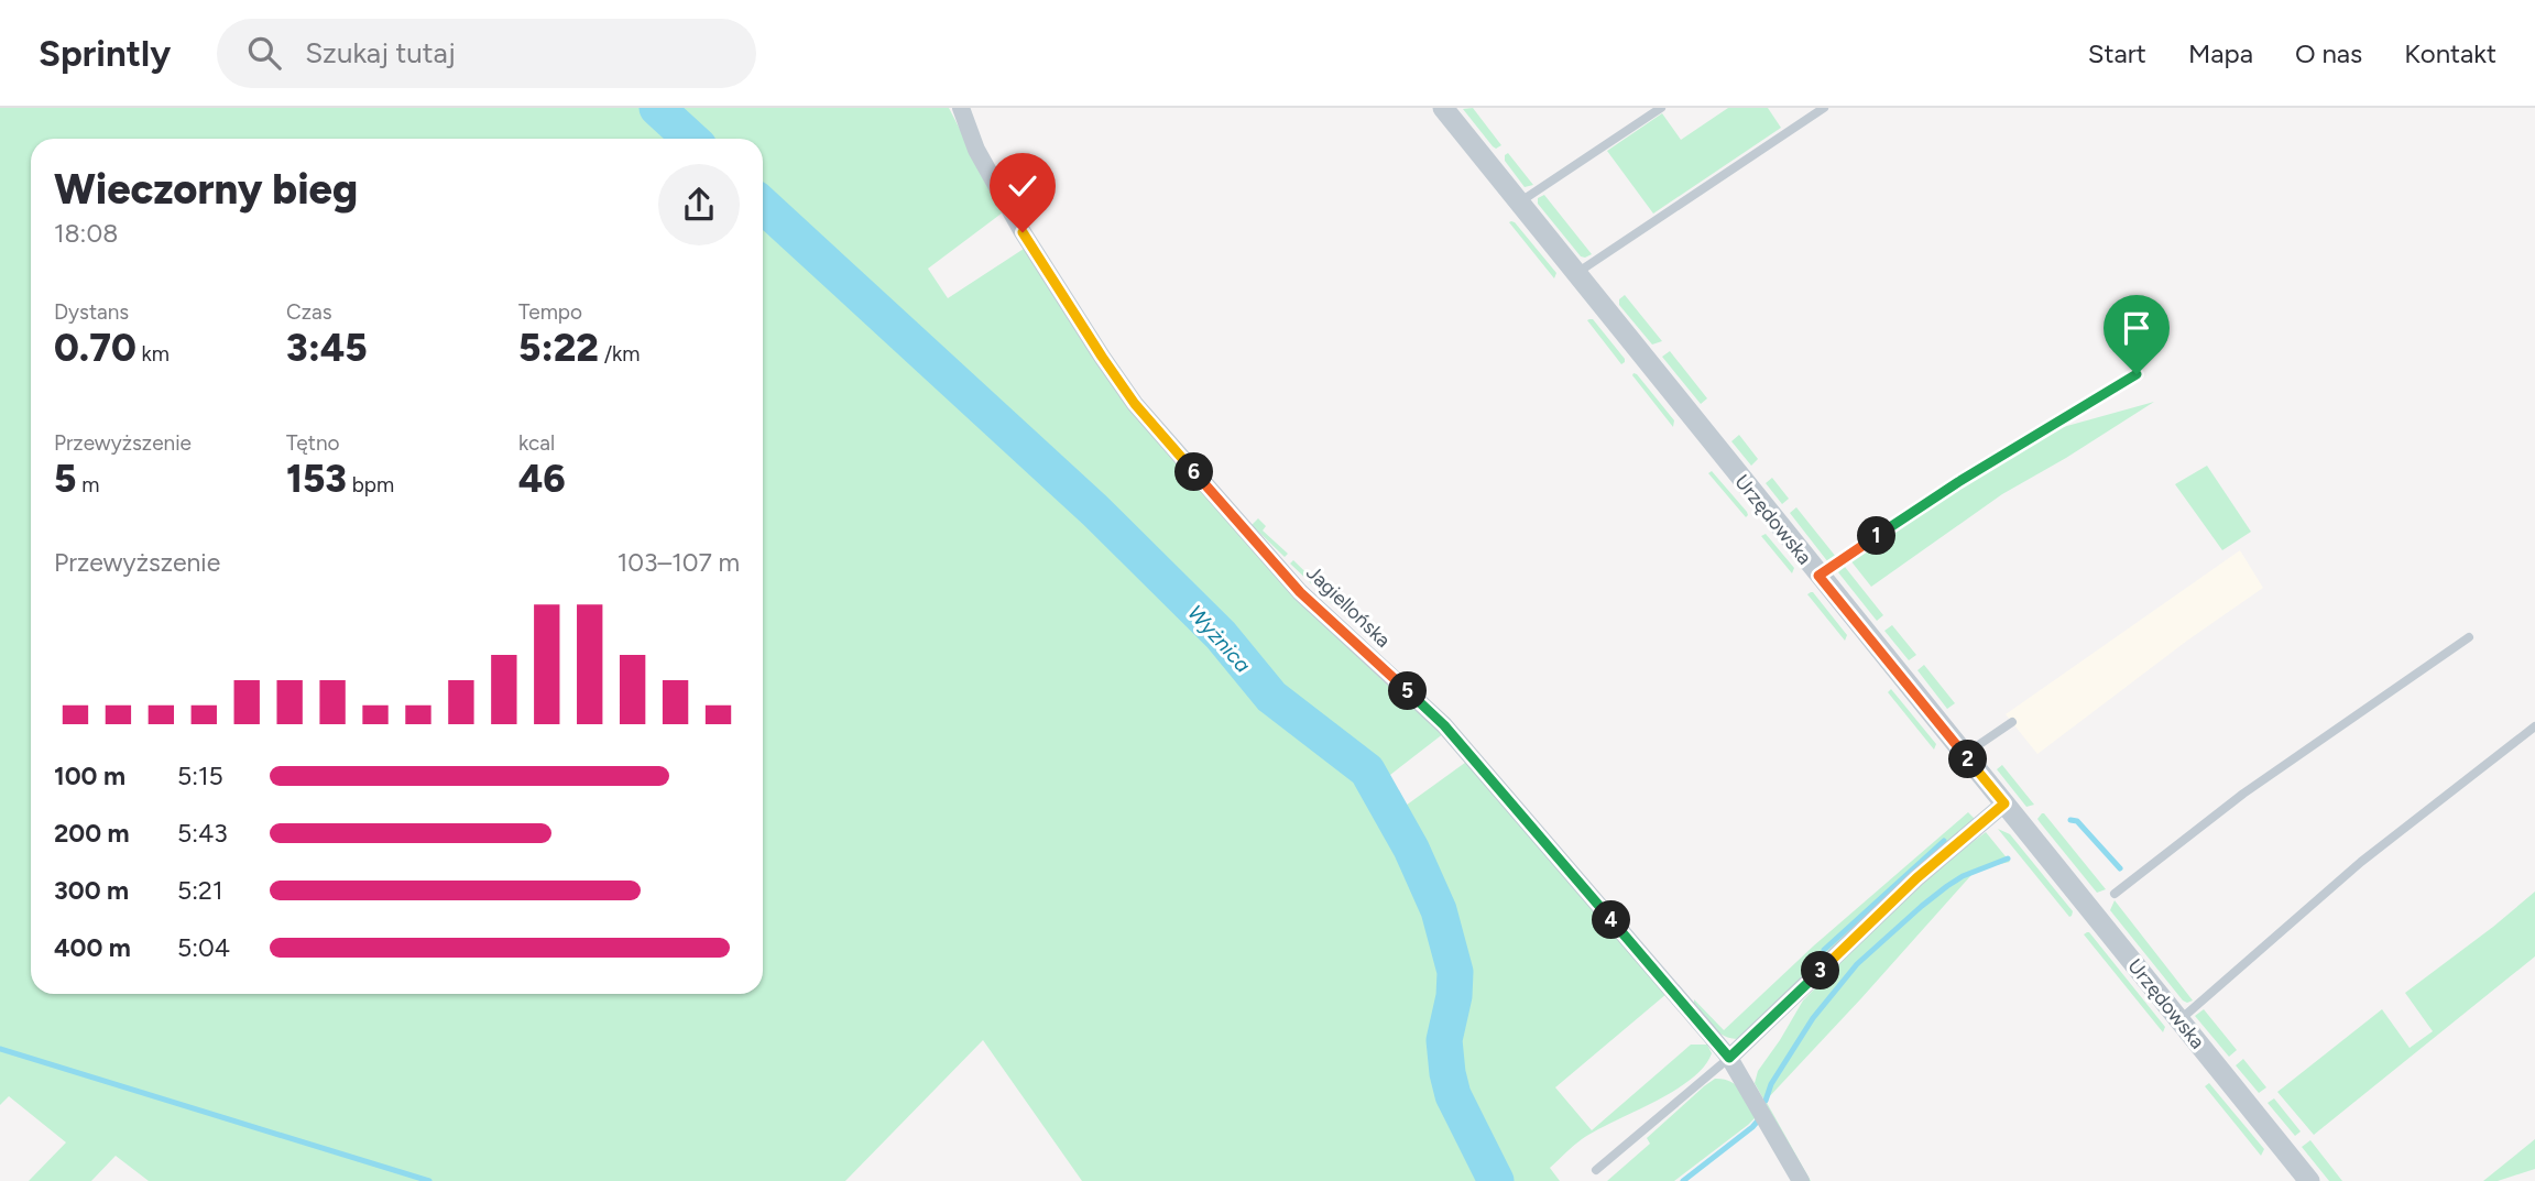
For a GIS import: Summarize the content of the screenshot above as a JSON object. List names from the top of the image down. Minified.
{"streets":{"street":["Urzędowska","Jagiellońska"]},"water":["Wyżnica"],"page":{"header":"Sprintly","search":"Szukaj tutaj","nav":["Start","Mapa","O nas","Kontakt"],"heading":["Wieczorny bieg","18:08"],"stats":[["Dystans","0.70 km"],["Czas","3:45"],["Tempo","5:22 /km"],["Przewyższenie","5 m"],["Tętno","153 bpm"],["kcal","46"]],"pins":["6","1","5","2","4","3"],"chart":["Przewyższenie","103–107 m"],"list":[{"name":"100 m","note":"5:15"},{"name":"200 m","note":"5:43"},{"name":"300 m","note":"5:21"},{"name":"400 m","note":"5:04"}]}}
